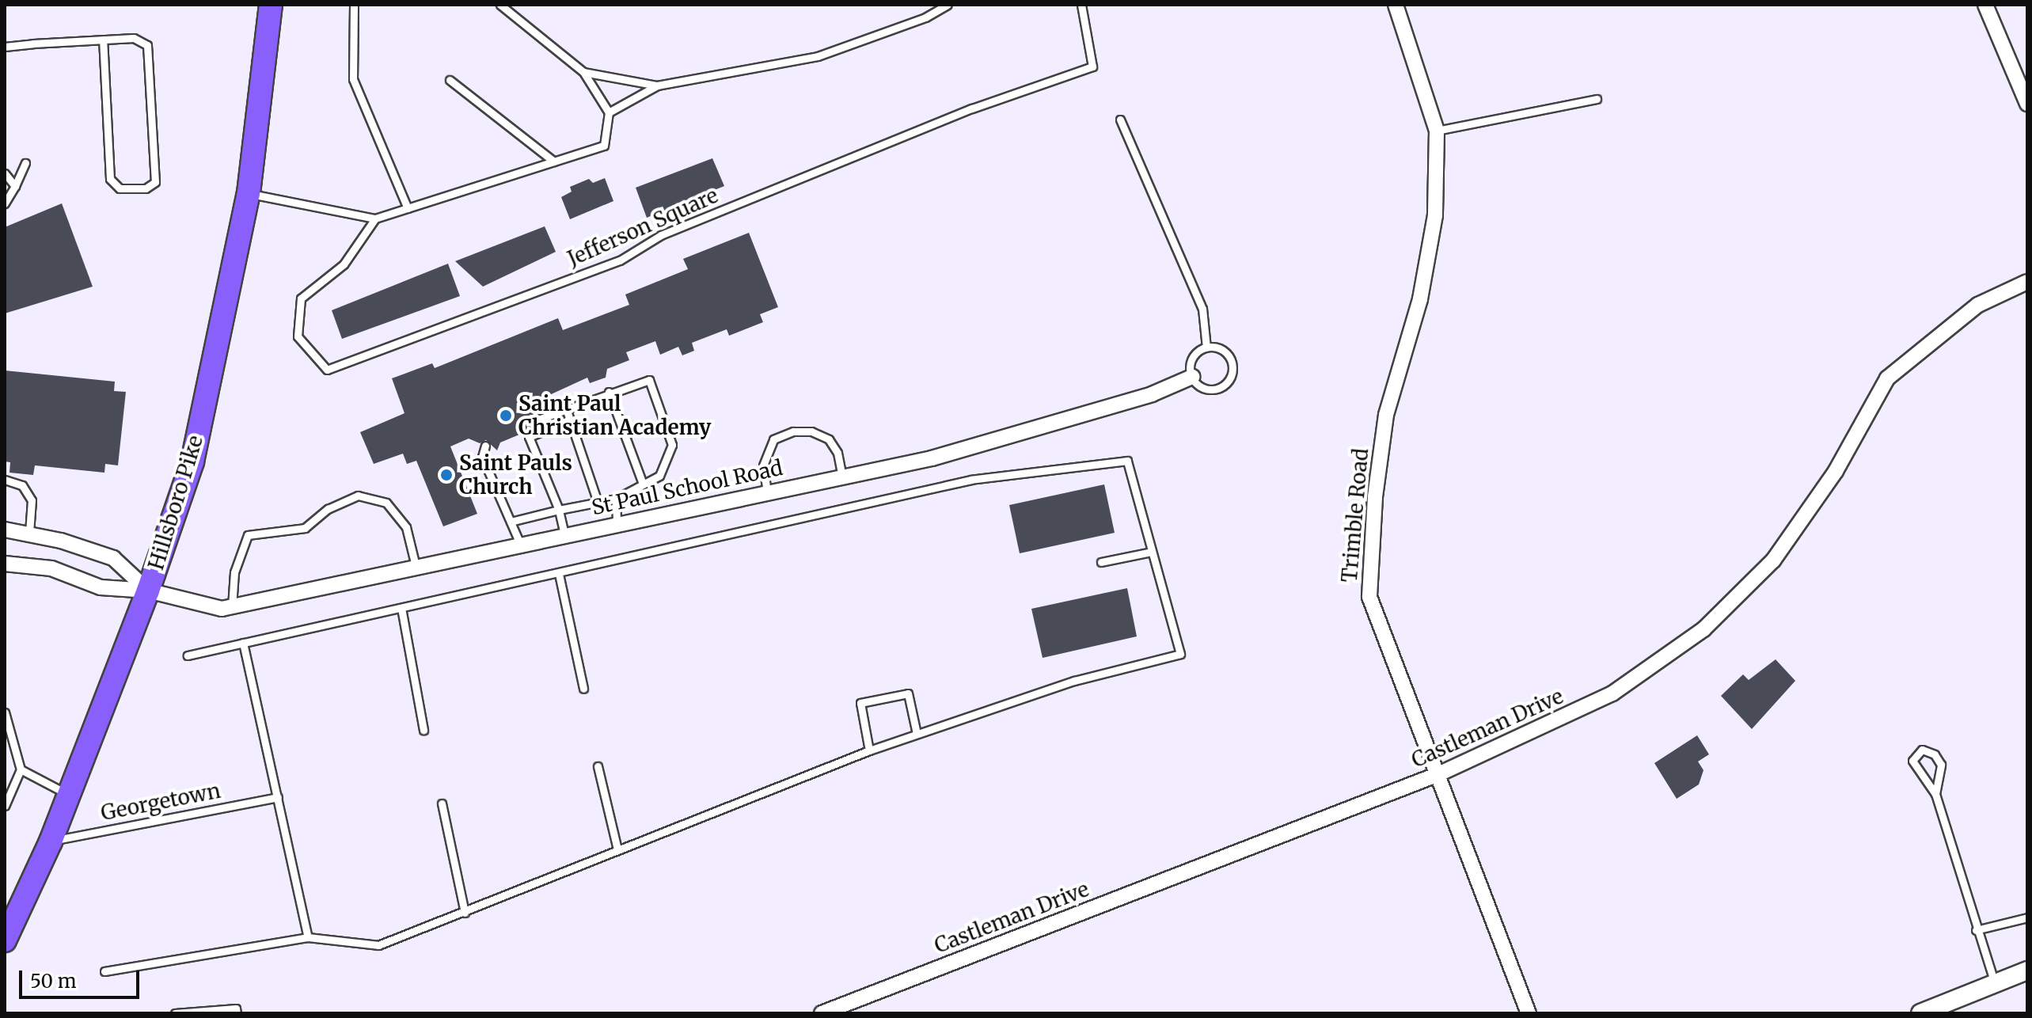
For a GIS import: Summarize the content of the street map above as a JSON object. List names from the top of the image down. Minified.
{"streets":{"main road":["Hillsboro Pike"],"street":["St Paul School Road","Trimble Road","Castleman Drive"],"lane":["Jefferson Square","Georgetown"]},"crossings":[["St Paul School Road","Hillsboro Pike"],["Hillsboro Pike","Georgetown"],["Trimble Road","Castleman Drive"]],"places":["Saint Paul Christian Academy","Saint Pauls Church"],"scale_bar":"50 m"}
